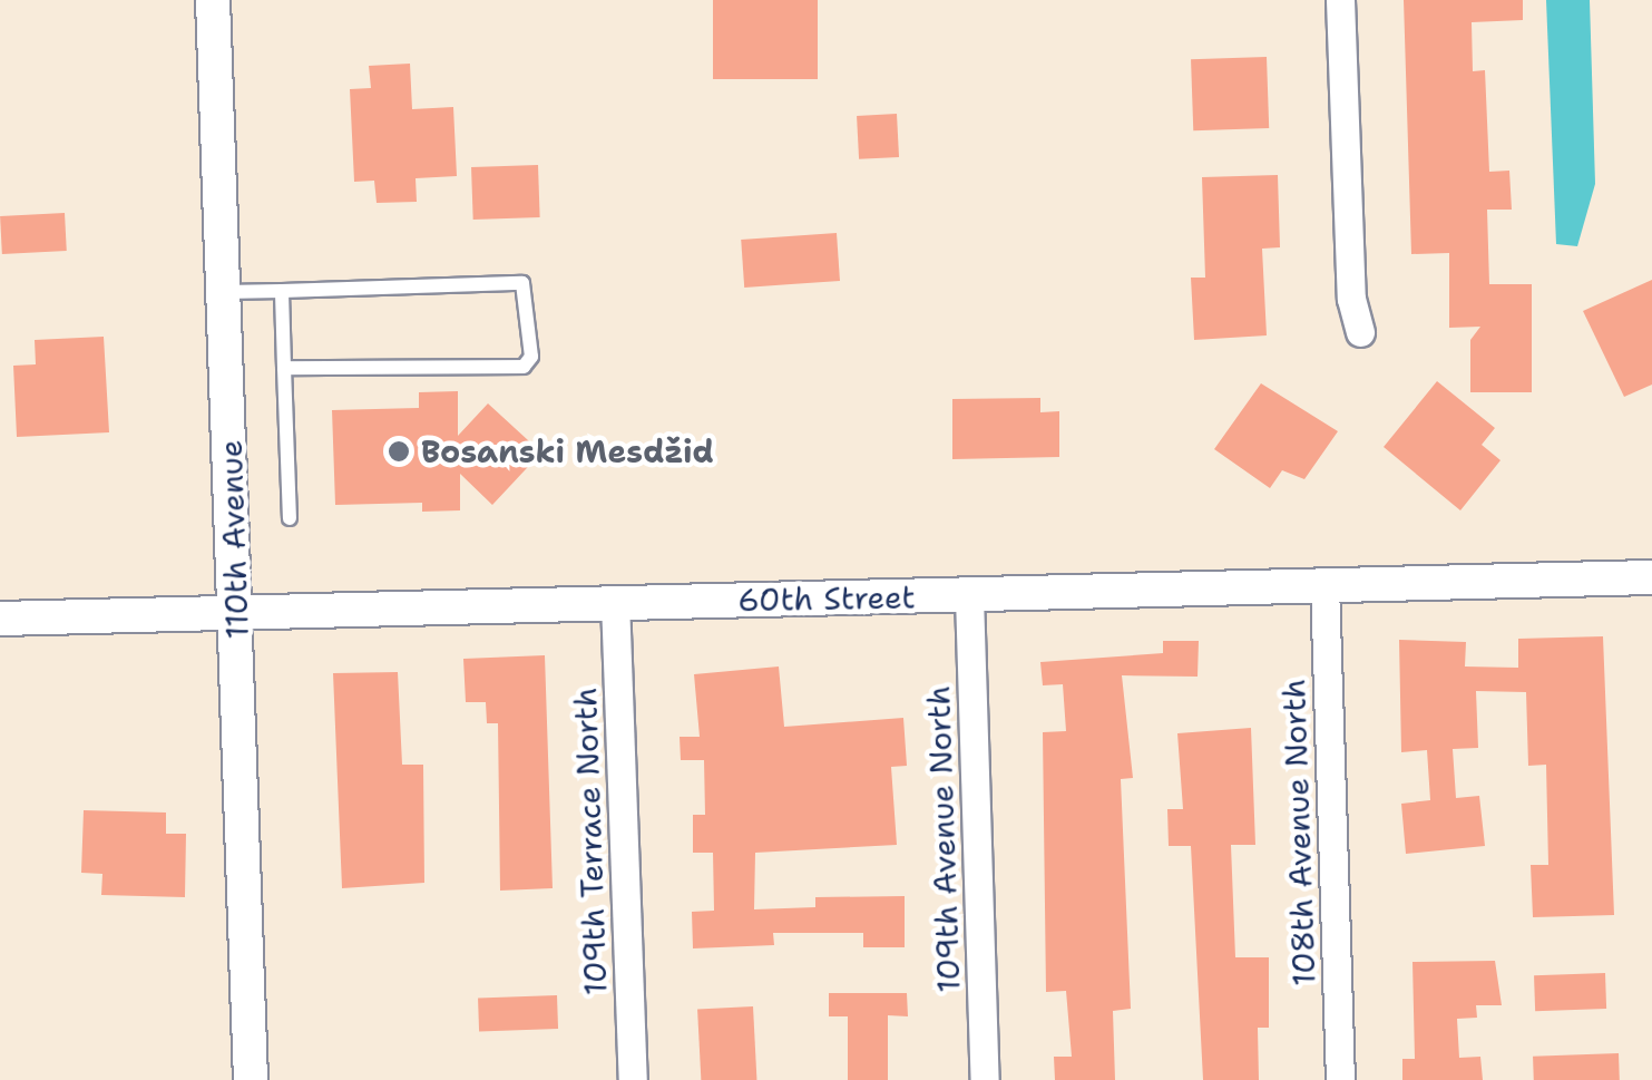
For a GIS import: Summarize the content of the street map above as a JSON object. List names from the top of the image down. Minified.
{"streets":{"street":["110th Avenue","60th Street","108th Avenue North","109th Avenue North","109th Terrace North"]},"crossings":[["110th Avenue","60th Street"],["60th Street","108th Avenue North"],["60th Street","109th Avenue North"],["60th Street","109th Terrace North"]],"places":["Bosanski Mesdžid"]}
